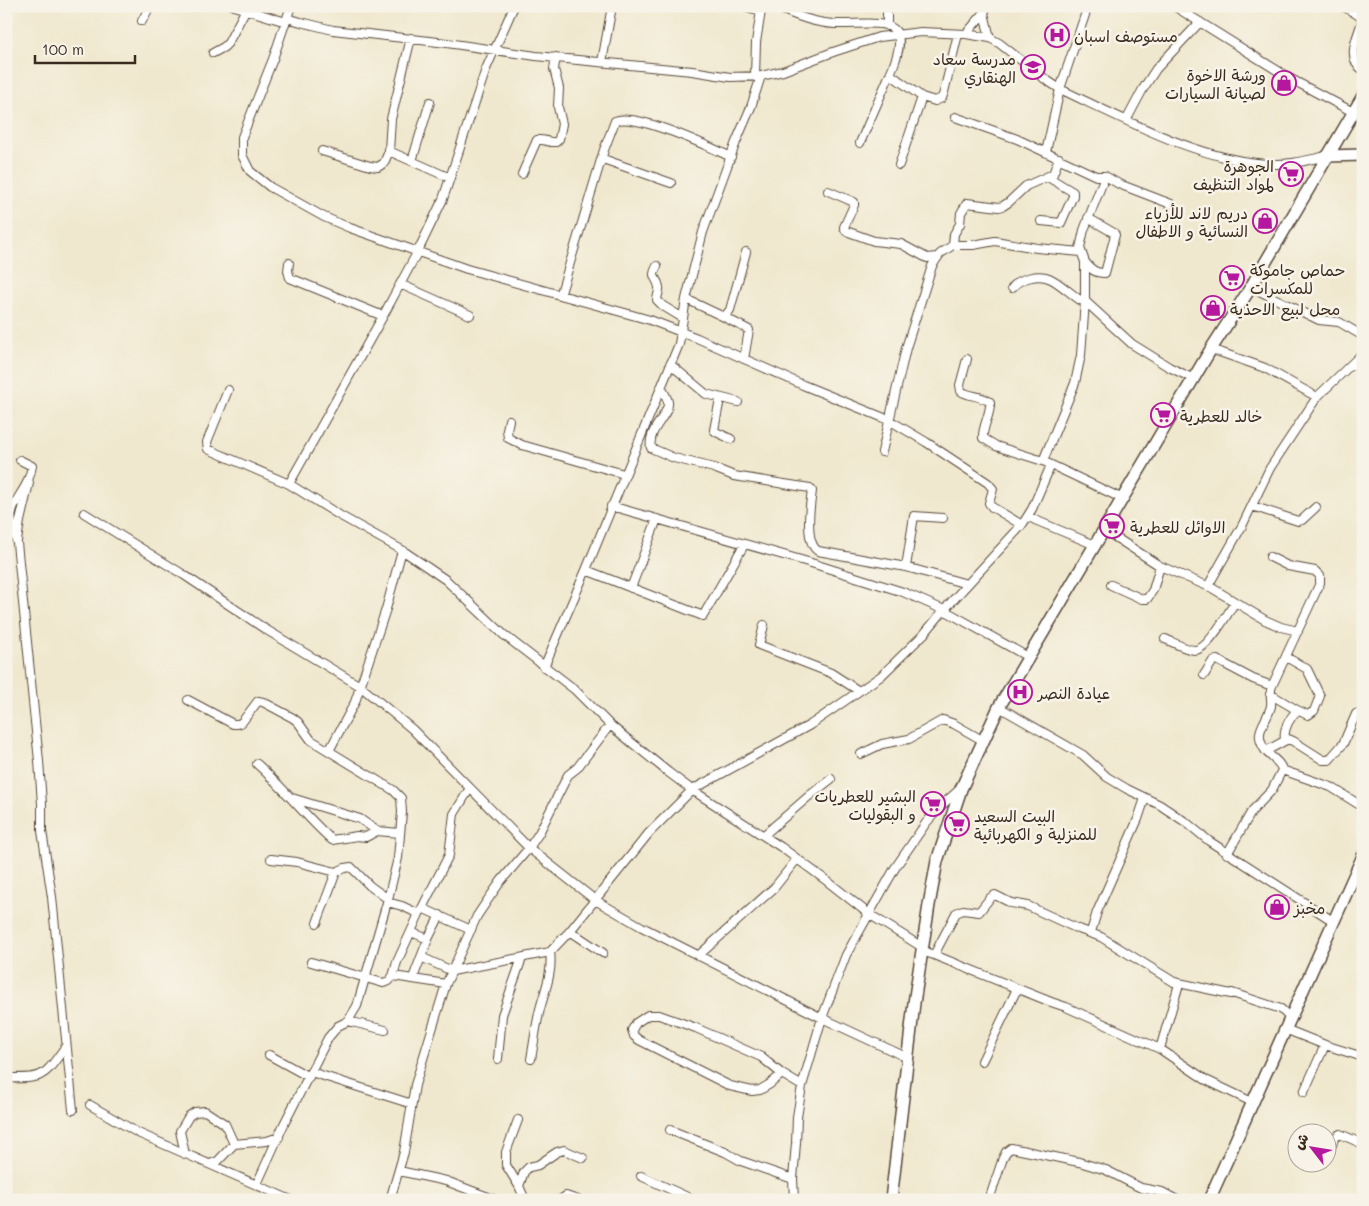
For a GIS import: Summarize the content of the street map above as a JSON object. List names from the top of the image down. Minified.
{"places":{"hospital":["مستوصف اسبان","عيادة النصر"],"school or university":["مدرسة سعاد الهنقاري"],"shop":["ورشة الاخوة لصيانة السيارات","دريم لاند للأزياء النسائية و الاطفال","محل لبيع الاحذية","مخبز"],"supermarket":["الجوهرة لمواد التنظيف","حماص جاموكة للمكسرات","خالد للعطرية","الاوائل للعطرية","البشير للعطريات و البقوليات","البيت السعيد للمنزلية و الكهربائية"]},"scale_bar":"100 m","north":"top left"}
